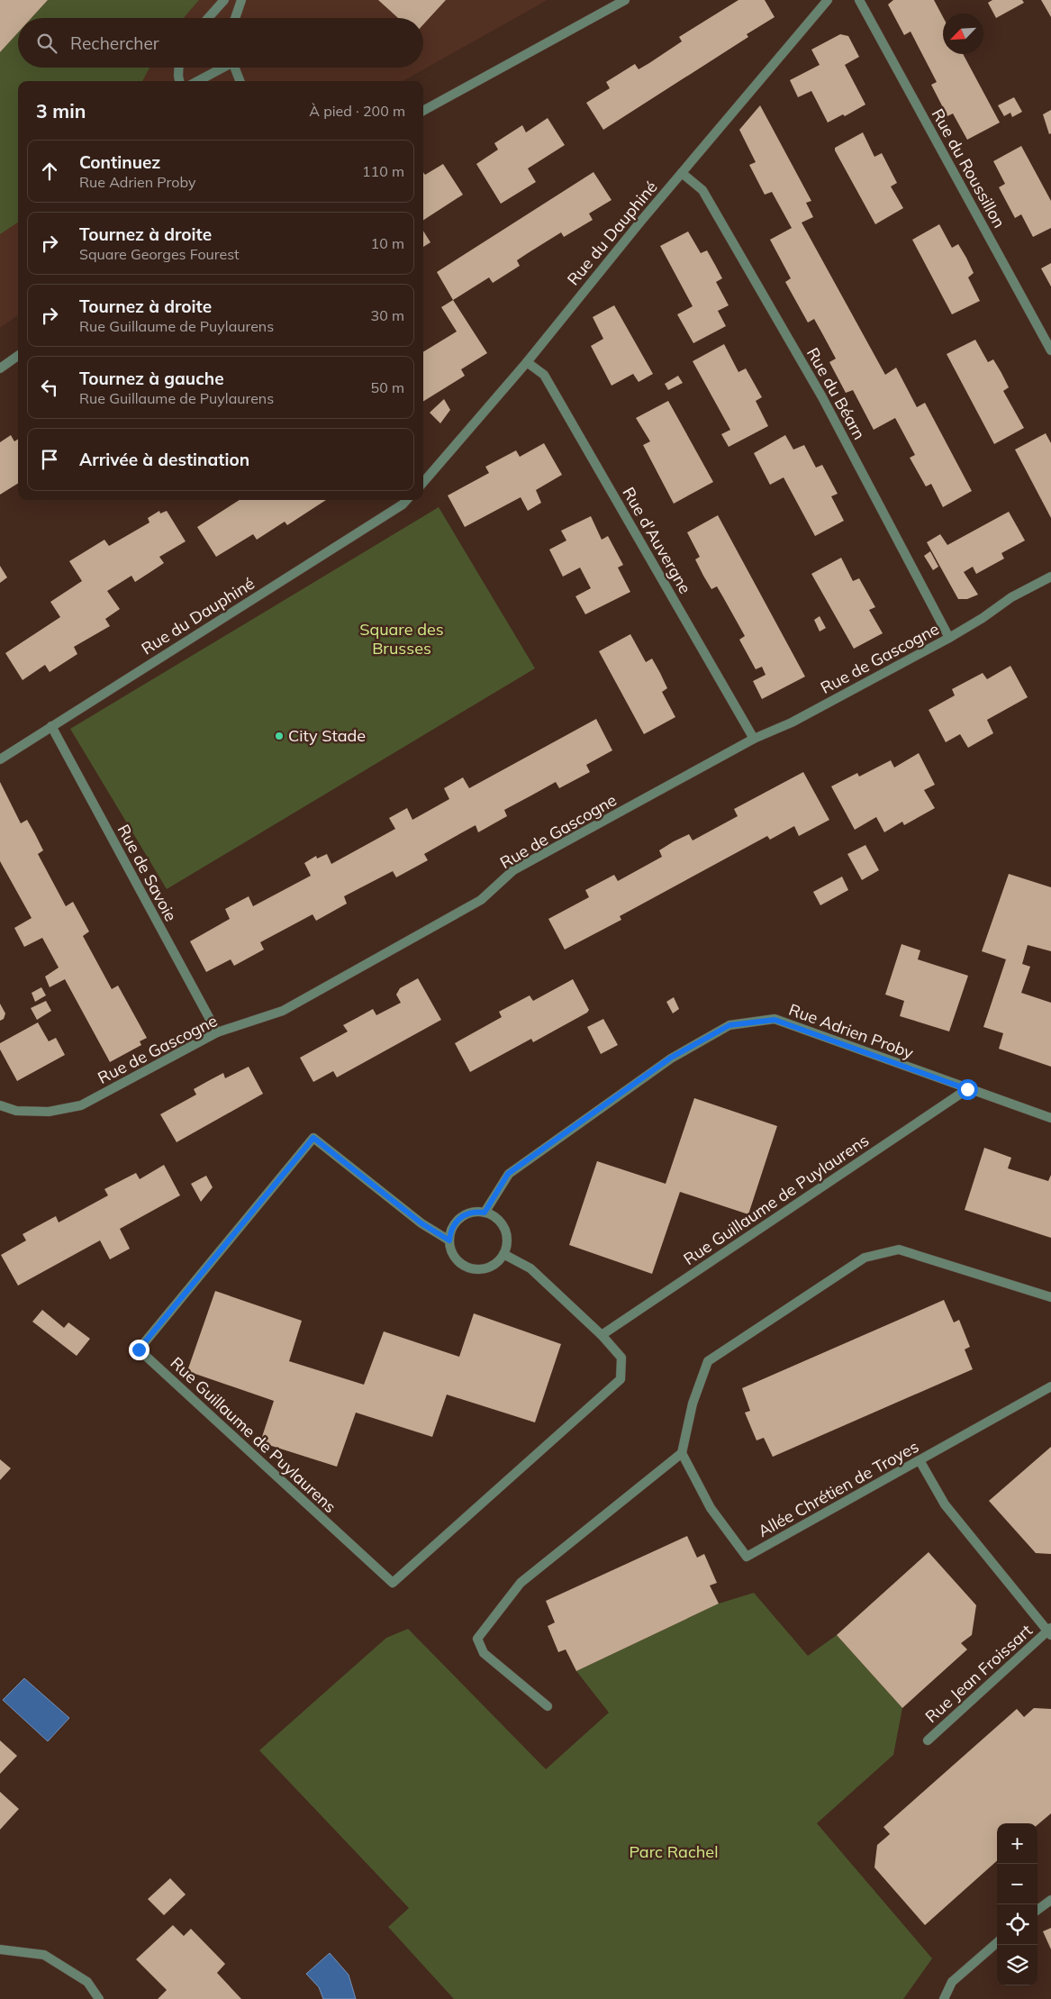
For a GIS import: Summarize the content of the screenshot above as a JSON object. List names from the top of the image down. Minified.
{"streets":{"street":["Rue du Roussillon","Rue du Dauphiné","Rue du Béarn","Rue d'Auvergne","Rue de Gascogne","Rue de Savoie","Rue Adrien Proby","Rue Guillaume de Puylaurens","Allée Chrétien de Troyes","Rue Jean Froissart"]},"crossings":[["Rue du Dauphiné","Rue du Béarn"],["Rue du Dauphiné","Rue d'Auvergne"],["Rue du Dauphiné","Rue de Savoie"],["Rue du Béarn","Rue de Gascogne"],["Rue d'Auvergne","Rue de Gascogne"],["Rue de Gascogne","Rue de Savoie"],["Rue Adrien Proby","Rue Guillaume de Puylaurens"]],"parks":["Square des Brusses","Parc Rachel"],"places":["City Stade"],"north":"bottom left","page":{"search":"Rechercher","heading":["3 min","À pied · 200 m"],"list":[["Continuez","Rue Adrien Proby","110 m"],["Tournez à droite","Square Georges Fourest","10 m"],["Tournez à droite","Rue Guillaume de Puylaurens","30 m"],["Tournez à gauche","Rue Guillaume de Puylaurens","50 m"],"Arrivée à destination"],"map_buttons":["+","−"]}}
